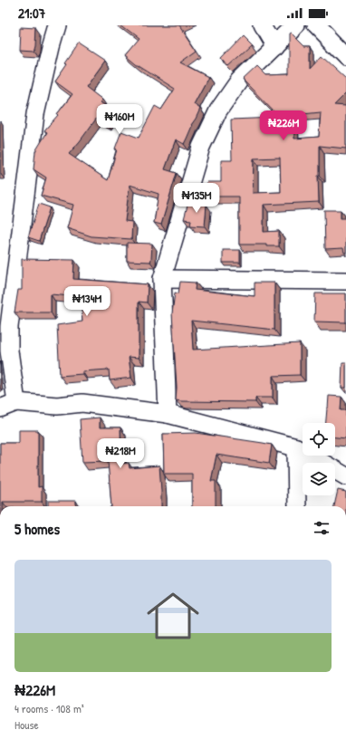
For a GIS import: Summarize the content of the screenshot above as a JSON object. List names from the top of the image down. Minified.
{"page":{"status":"21:07","price":["₦160M","₦226M","₦135M","₦134M","₦218M"],"heading":"5 homes","list":[{"name":"₦226M","note":"4 rooms · 108 m² · House"}]}}
